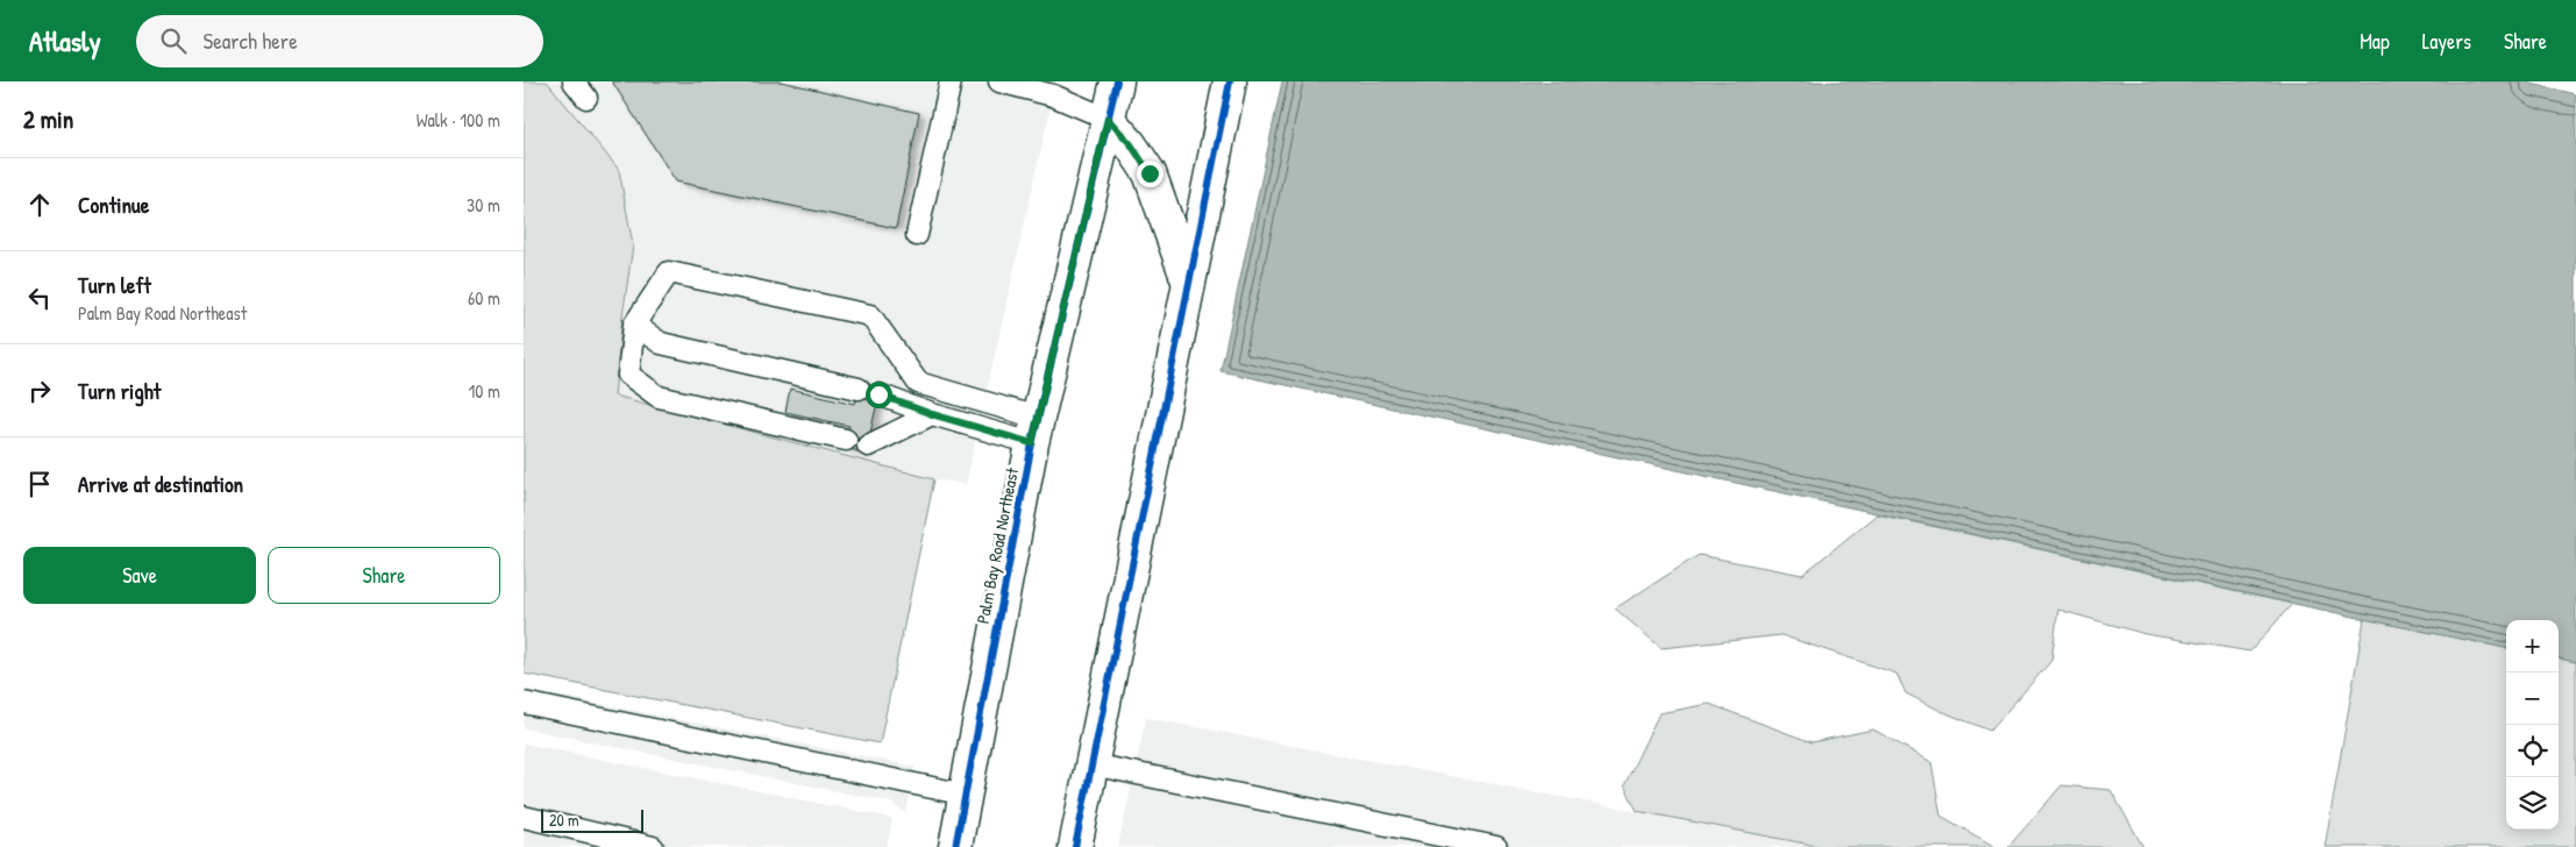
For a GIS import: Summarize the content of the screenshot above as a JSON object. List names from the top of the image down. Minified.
{"streets":{"main road":["Palm Bay Road Northeast"]},"scale_bar":"20 m","page":{"header":"Atlasly","search":"Search here","nav":["Map","Layers","Share"],"heading":["2 min","Walk · 100 m"],"list":[["Continue","30 m"],["Turn left","Palm Bay Road Northeast","60 m"],["Turn right","10 m"],"Arrive at destination"],"buttons":["Save","Share"],"map_buttons":["+","−"],"scale":"20 m"}}
